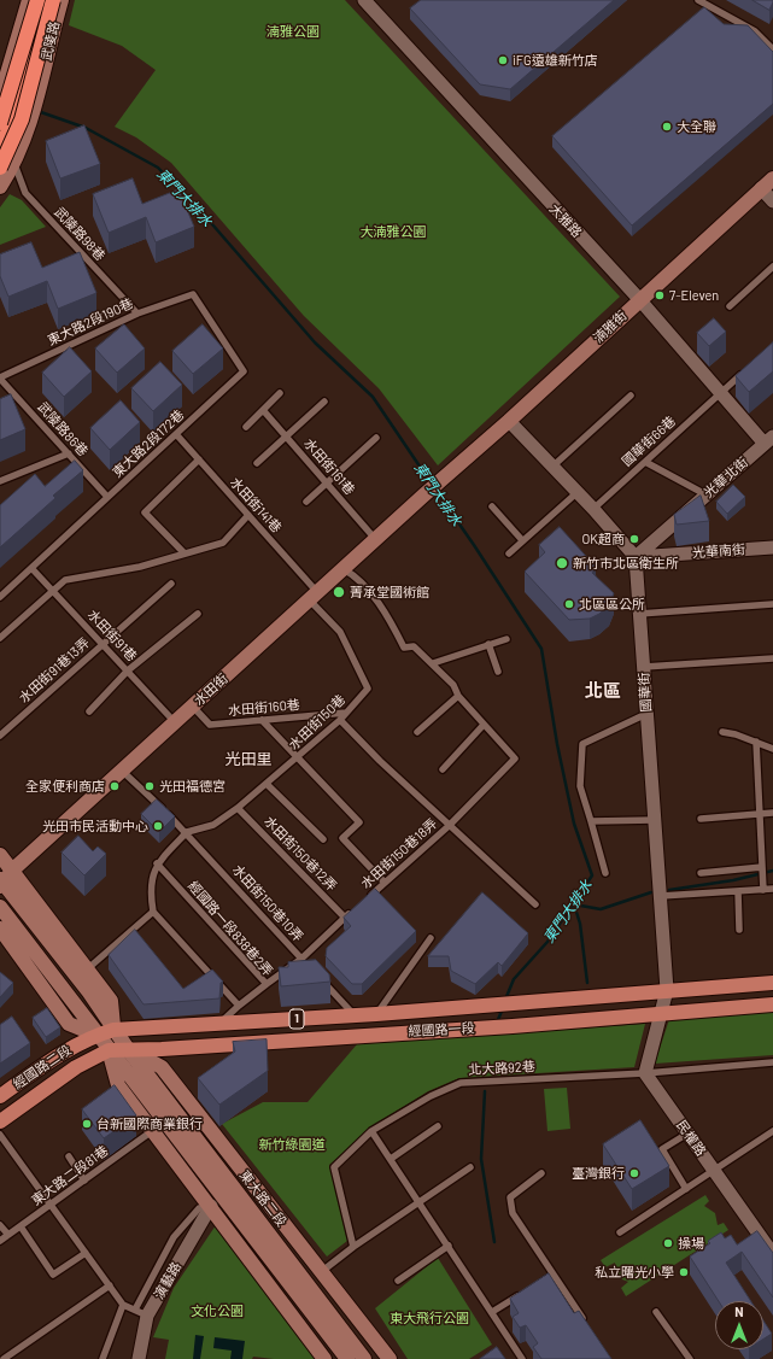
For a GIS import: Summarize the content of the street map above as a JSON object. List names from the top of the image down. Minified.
{"streets":{"main road":["1","經國路一段","經國路二段"],"street":["武陵路","大雅路","湳雅街","光華北街","光華南街","水田街","國華街","民權路","東大路二段","演藝路"],"lane":["武陵路98巷","東大路2段190巷","武陵路86巷","國華街66巷","東大路2段172巷","水田街161巷","水田街141巷","水田街91巷","水田街91巷13弄","水田街160巷","水田街150巷","水田街150巷12弄","水田街150巷18弄","水田街150巷10弄","經國路一段838巷2弄","北大路92巷","東大路二段81巷"]},"crossings":[["武陵路","武陵路98巷"],["大雅路","湳雅街"],["大雅路","國華街66巷"],["大雅路","光華北街"],["武陵路98巷","東大路2段190巷"],["東大路2段190巷","武陵路86巷"],["東大路2段190巷","東大路2段172巷"],["湳雅街","水田街"],["武陵路86巷","東大路2段172巷"],["東大路2段172巷","水田街141巷"],["東大路2段172巷","水田街91巷"],["水田街161巷","水田街"],["光華北街","光華南街"],["光華北街","國華街"],["水田街141巷","水田街"],["水田街141巷","水田街150巷"],["光華南街","國華街"],["水田街91巷","水田街91巷13弄"],["水田街91巷","水田街"],["水田街","水田街160巷"],["水田街","東大路二段"],["國華街","經國路一段"],["水田街160巷","水田街150巷"],["水田街150巷","水田街150巷12弄"],["水田街150巷","水田街150巷18弄"],["水田街150巷","水田街150巷10弄"],["水田街150巷10弄","經國路一段838巷2弄"],["經國路一段838巷2弄","經國路一段"],["經國路一段","經國路二段"],["經國路一段","東大路二段"],["經國路二段","東大路二段"],["北大路92巷","民權路"]],"districts":["北區","光田里"],"water":["東門大排水"],"parks":["湳雅公園","大湳雅公園","新竹綠園道","文化公園","東大飛行公園"],"places":["iFG遠雄新竹店","大全聯","7-Eleven","OK超商","新竹市北區衛生所","菁承堂國術館","北區區公所","全家便利商店","光田福德宮","光田市民活動中心","台新國際商業銀行","臺灣銀行","操場","私立曙光小學"],"north":"top"}
